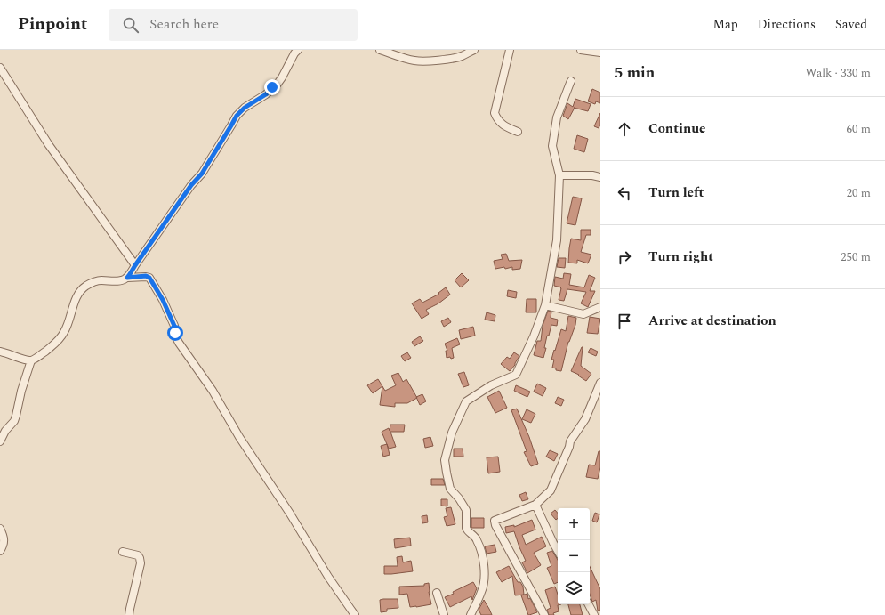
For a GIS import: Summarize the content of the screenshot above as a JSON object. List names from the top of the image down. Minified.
{"page":{"header":"Pinpoint","search":"Search here","nav":["Map","Directions","Saved"],"heading":["5 min","Walk · 330 m"],"list":[["Continue","60 m"],["Turn left","20 m"],["Turn right","250 m"],"Arrive at destination"],"map_buttons":["+","−"]}}
